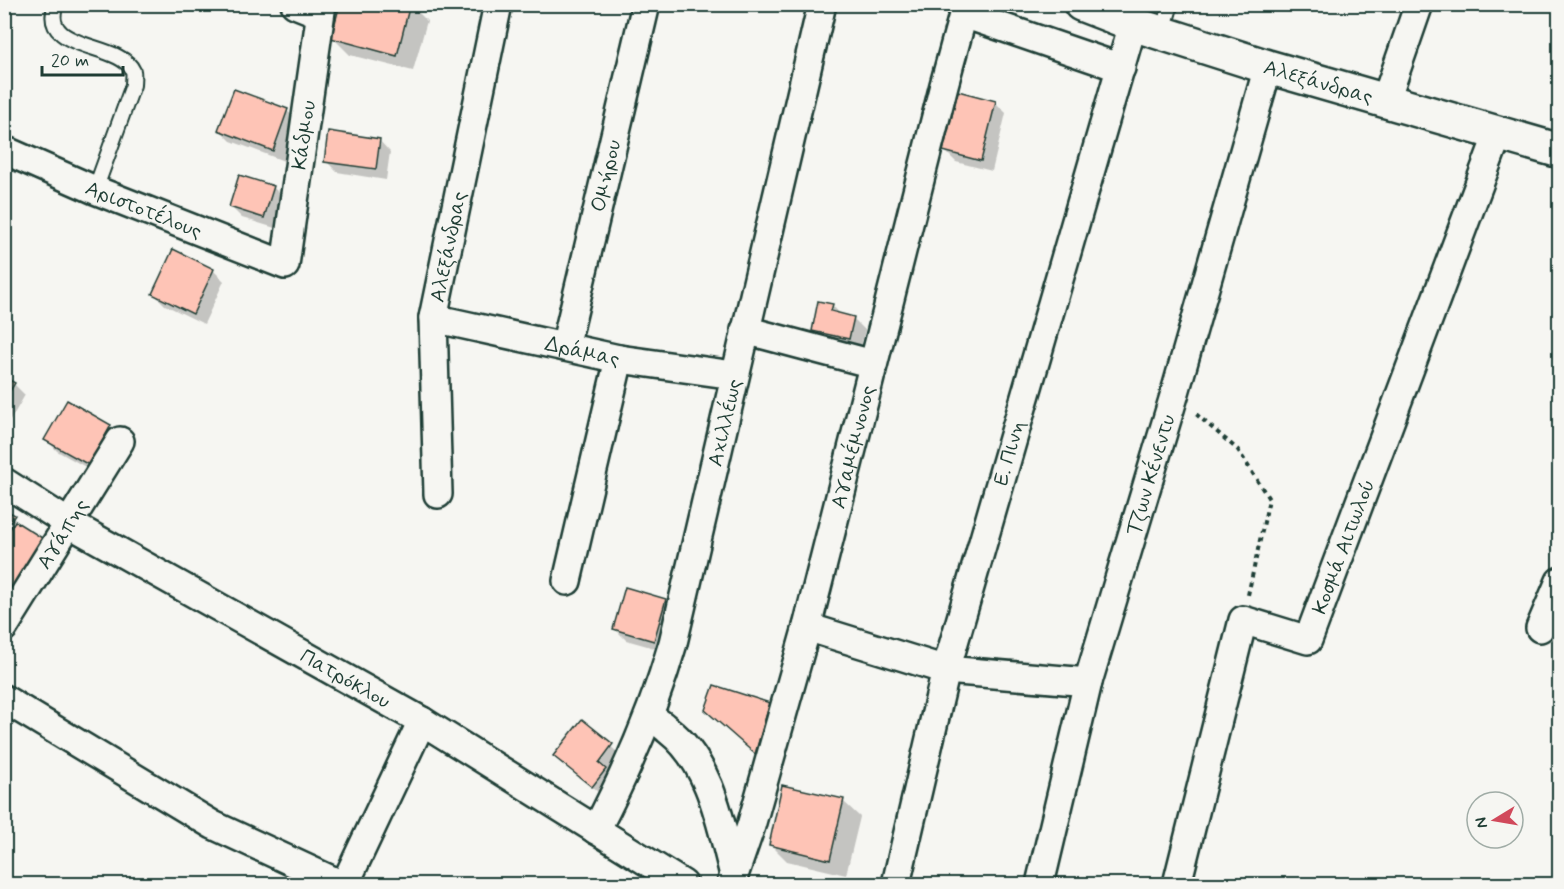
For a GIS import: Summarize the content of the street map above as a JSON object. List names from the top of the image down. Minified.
{"streets":{"street":["Αλεξάνδρας","Κάδμου","Ομήρου","Αριστοτέλους","Δράμας","Αχιλλέως","Αγαμέμνονος","Ε. Πινη","Τζων Κένεντυ","Αγάπης","Κοσμά Αιτωλού","Πατρόκλου"]},"crossings":[["Αλεξάνδρας","Δράμας"],["Αλεξάνδρας","Ε. Πινη"],["Αλεξάνδρας","Τζων Κένεντυ"],["Αλεξάνδρας","Κοσμά Αιτωλού"],["Κάδμου","Αριστοτέλους"],["Ομήρου","Δράμας"],["Δράμας","Αχιλλέως"],["Αχιλλέως","Πατρόκλου"],["Αγάπης","Πατρόκλου"]],"scale_bar":"20 m","north":"left"}
